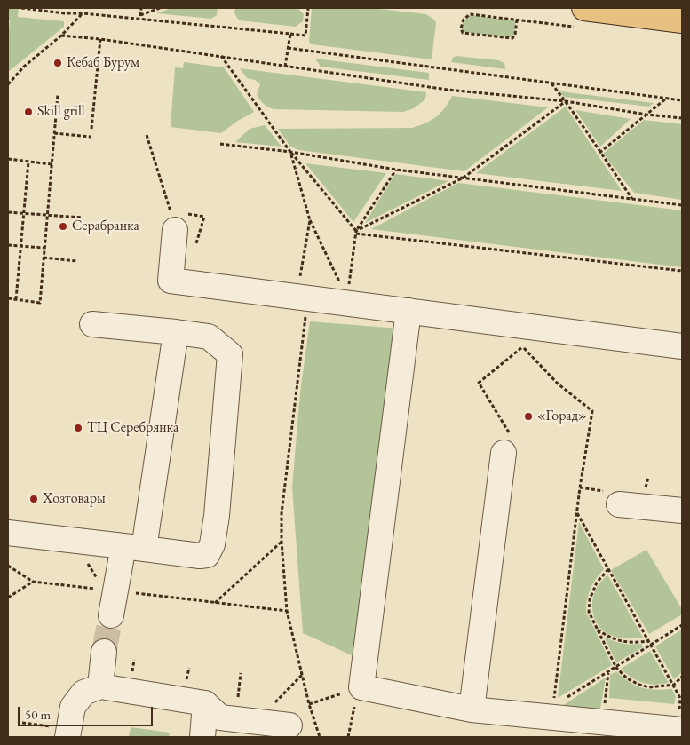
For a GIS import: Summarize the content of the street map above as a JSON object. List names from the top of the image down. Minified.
{"places":["Кебаб Бурум","Skill grill","Серабранка","«Горад»","ТЦ Серебрянка","Хозтовары"],"scale_bar":"50 m"}
